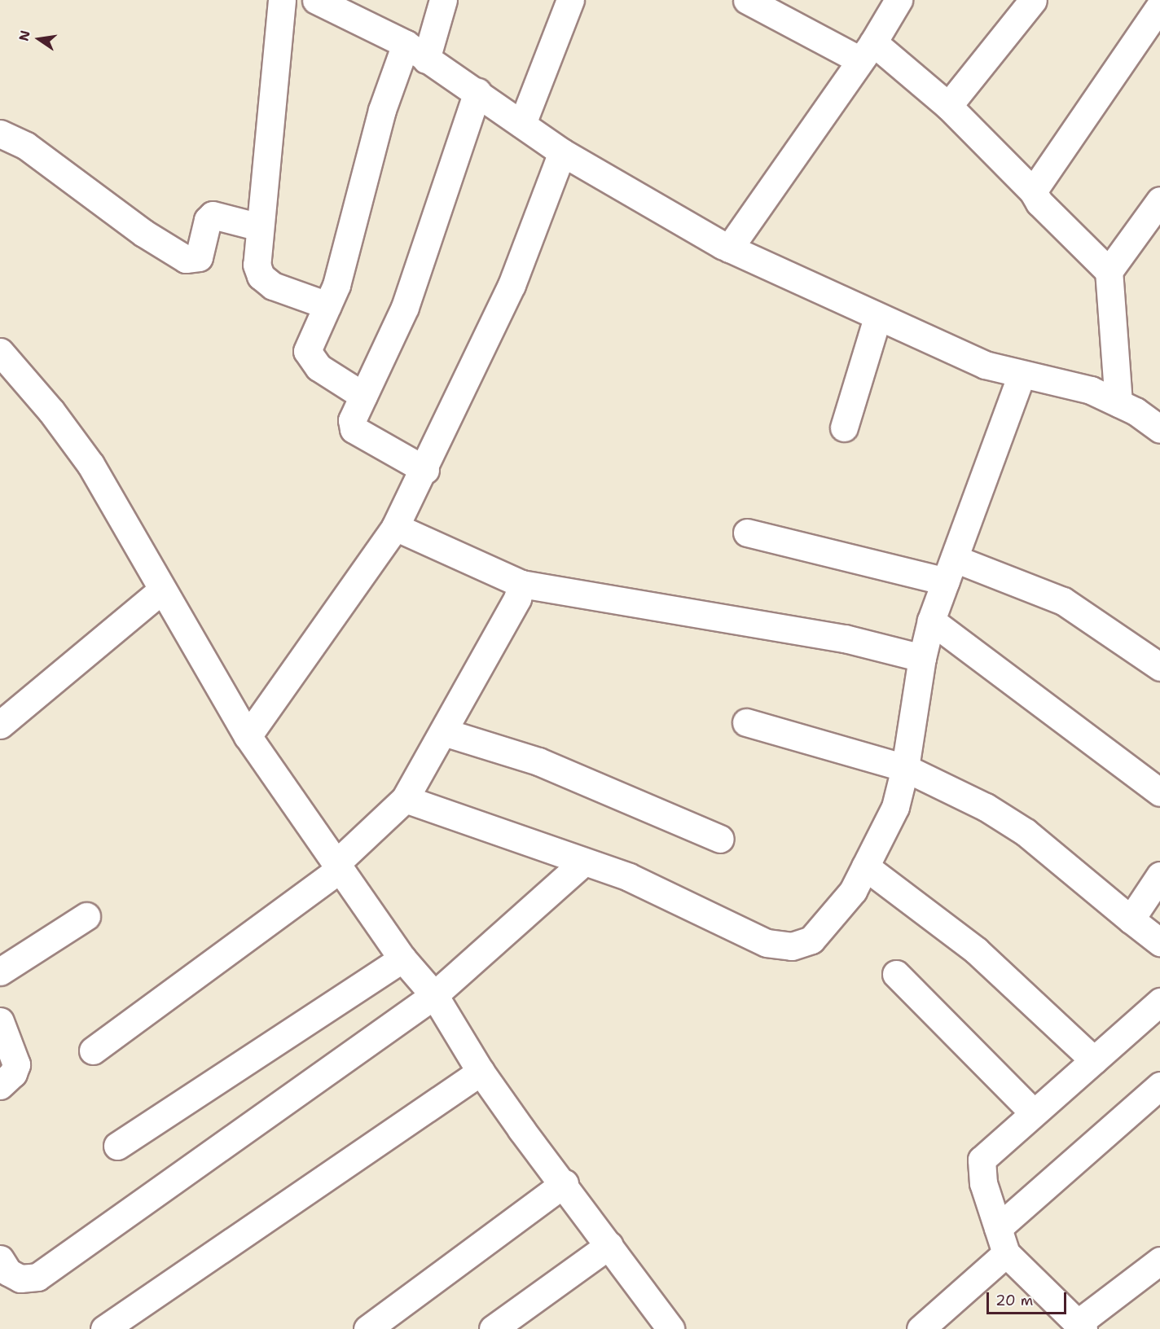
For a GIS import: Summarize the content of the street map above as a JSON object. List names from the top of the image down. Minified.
{"scale_bar":"20 m","north":"left"}
